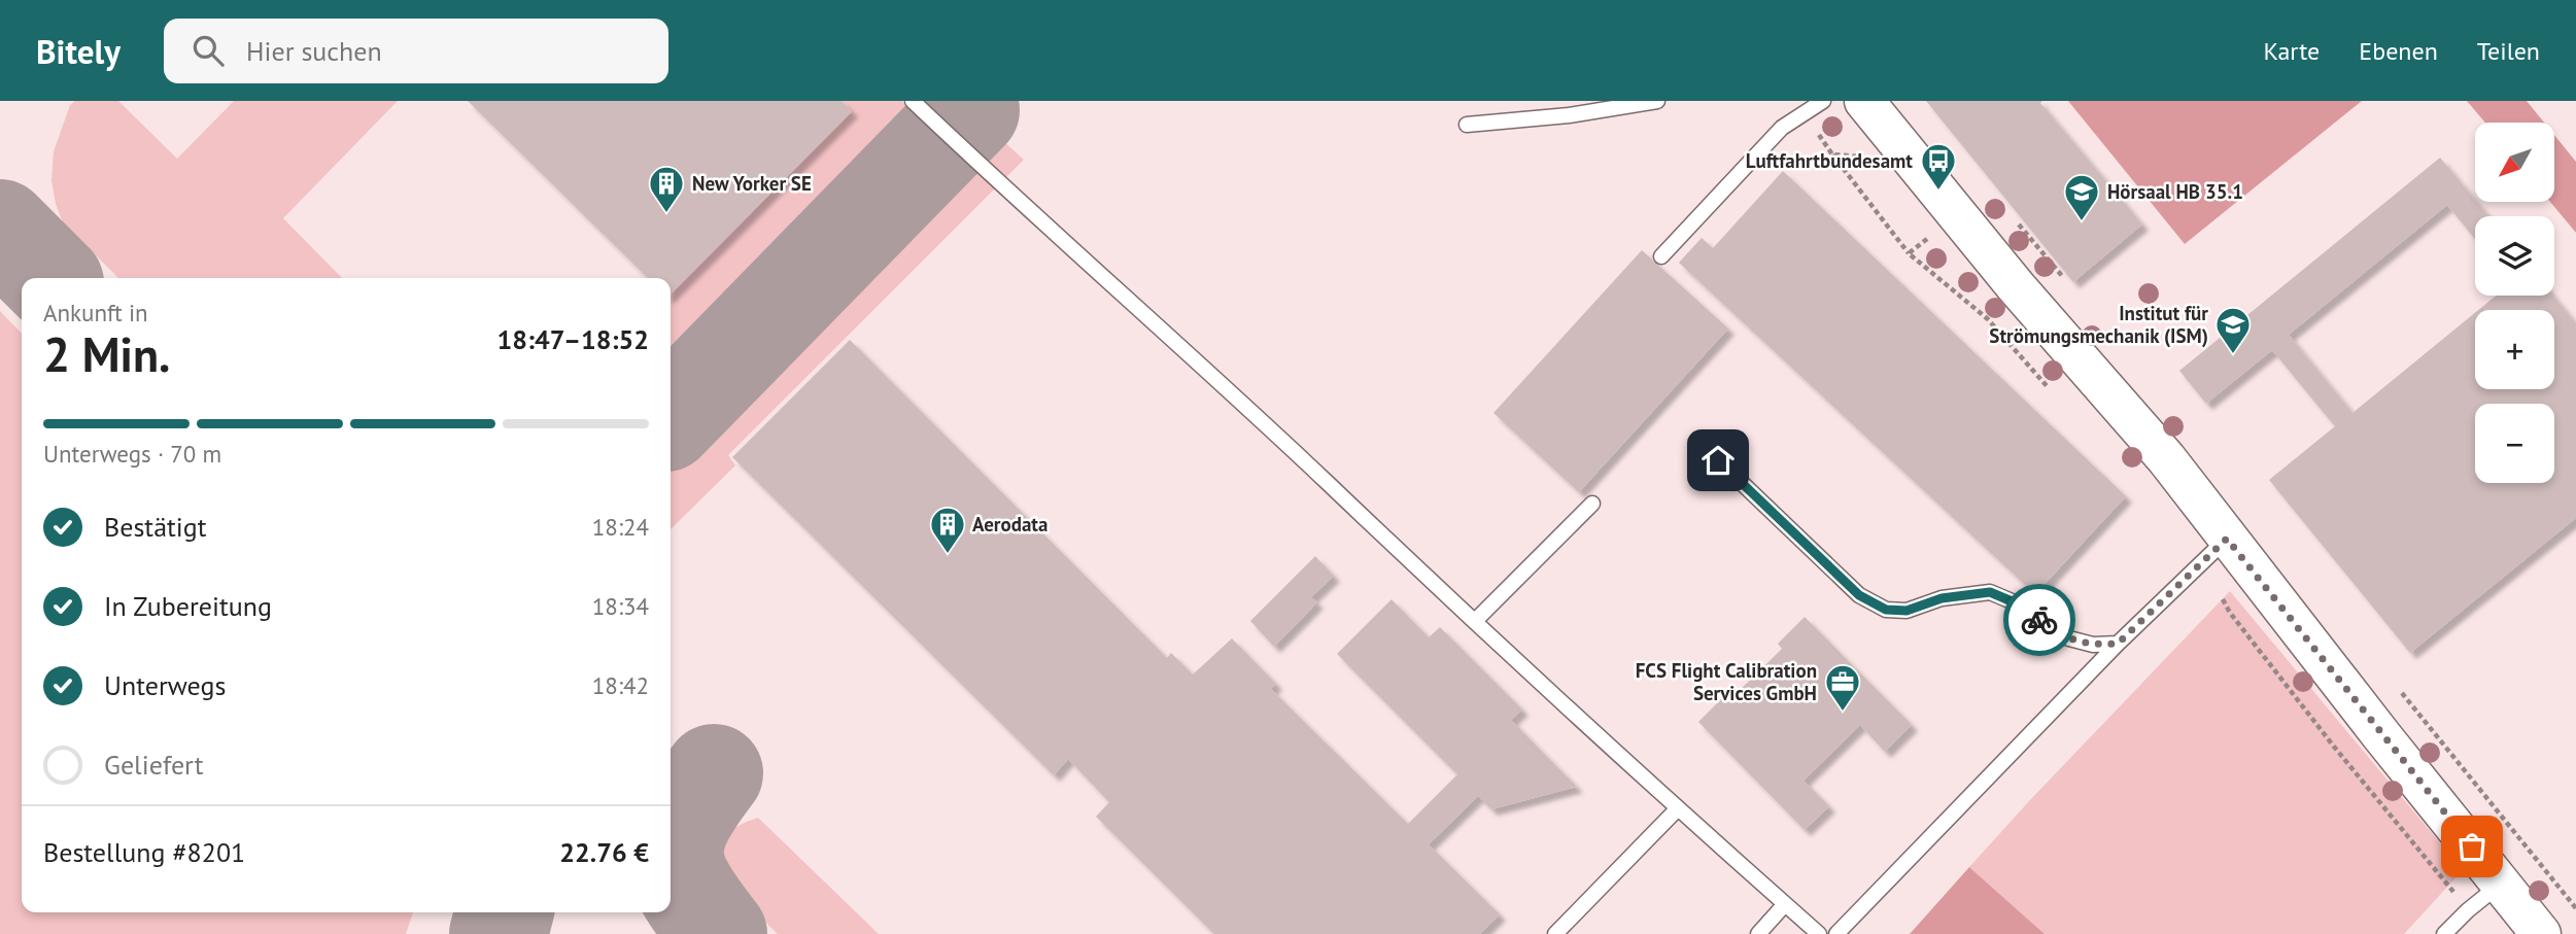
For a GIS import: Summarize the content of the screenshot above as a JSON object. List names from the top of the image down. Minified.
{"places":{"bus stop":["Luftfahrtbundesamt"],"building":["New Yorker SE","Aerodata"],"school or university":["Hörsaal HB 35.1","Institut für Strömungsmechanik (ISM)"],"office":["FCS Flight Calibration Services GmbH"]},"north":"bottom left","page":{"header":"Bitely","search":"Hier suchen","nav":["Karte","Ebenen","Teilen"],"map_buttons":["+","−"],"heading":["2 Min.","Ankunft in","18:47–18:52"],"panel":["Bestellung #8201","22.76 €"],"bar":"Unterwegs · 70 m","list":[["Bestätigt","18:24"],["In Zubereitung","18:34"],["Unterwegs","18:42"],"Geliefert"]}}
